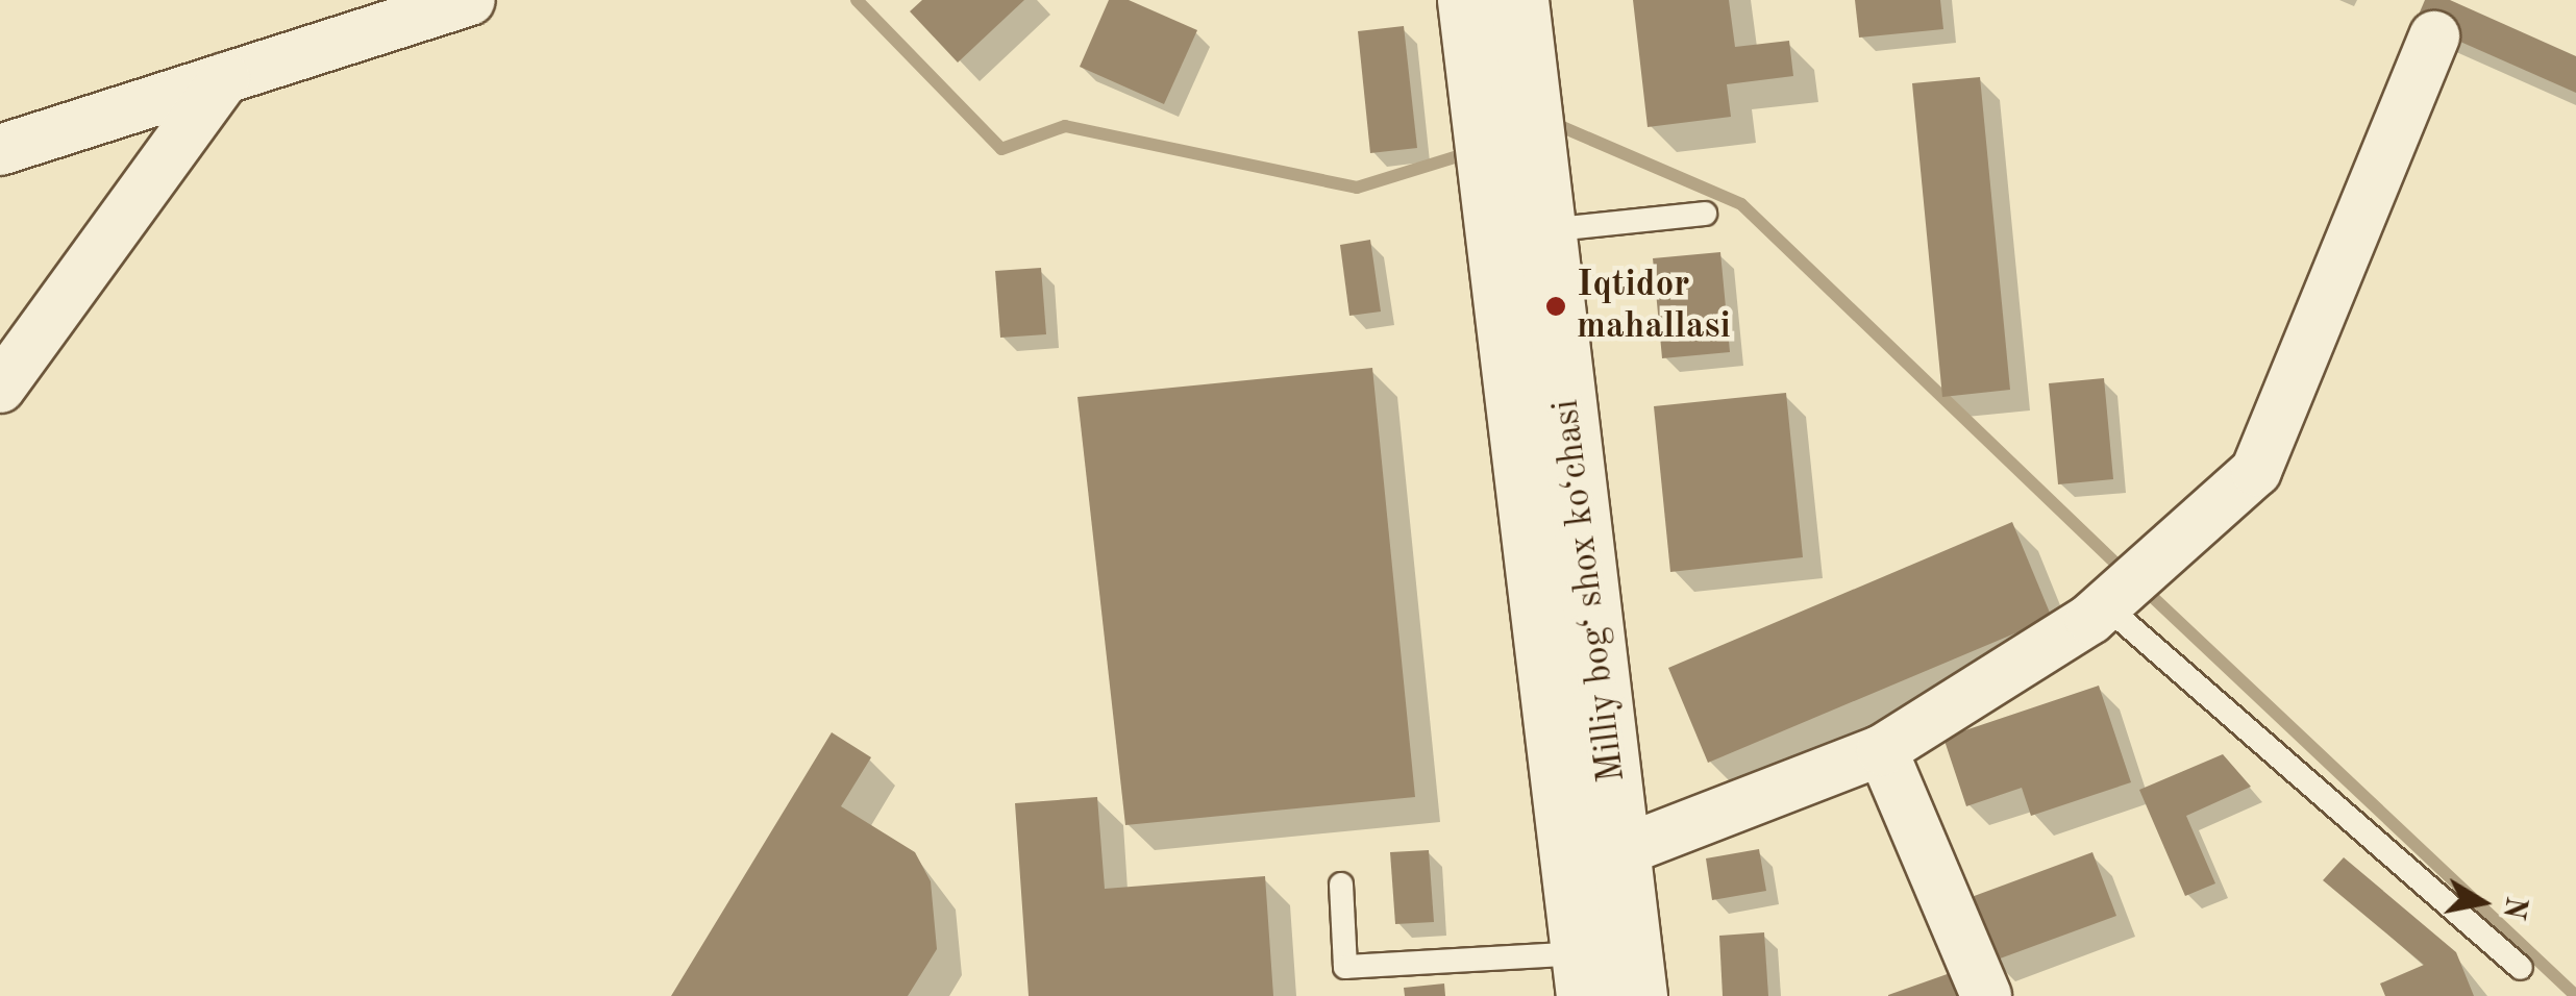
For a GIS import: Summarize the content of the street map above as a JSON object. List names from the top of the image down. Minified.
{"streets":{"main road":["Milliy bog‘ shox ko‘chasi"]},"places":["Iqtidor mahallasi"],"north":"right"}
